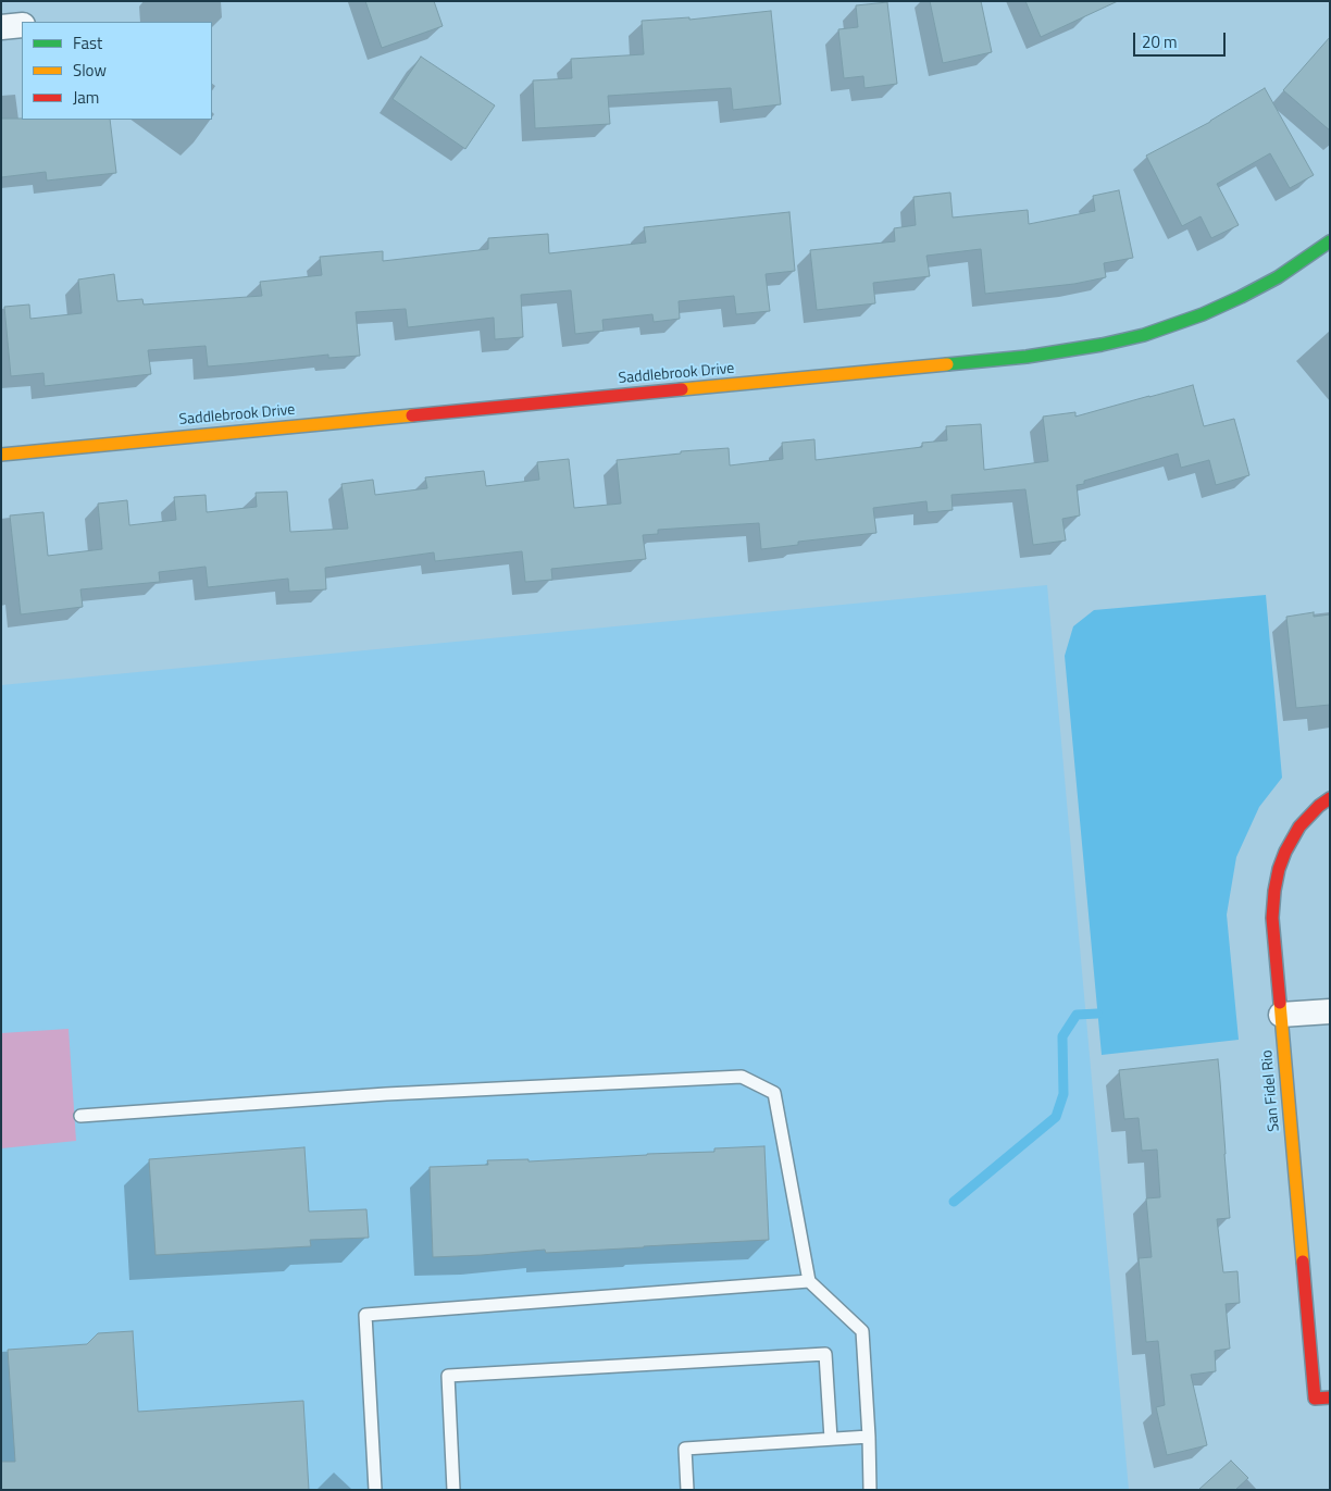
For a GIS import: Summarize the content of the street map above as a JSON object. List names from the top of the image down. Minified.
{"streets":{"street":["Saddlebrook Drive","San Fidel Rio"]},"legend":["Fast","Slow","Jam"],"scale_bar":"20 m"}
